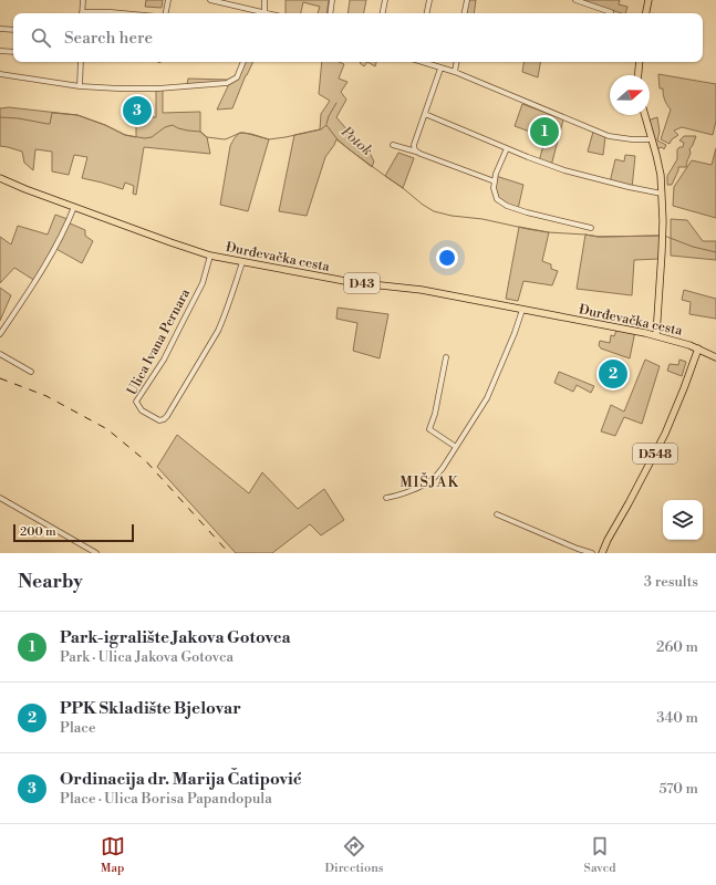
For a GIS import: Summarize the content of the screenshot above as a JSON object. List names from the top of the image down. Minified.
{"streets":{"main road":["Đurđevačka cesta","D43","D548"],"street":["Ulica Ivana Pernara"]},"crossings":[["Đurđevačka cesta","Ulica Ivana Pernara"],["Đurđevačka cesta","D548"]],"districts":["MIŠJAK"],"water":["Potok"],"scale_bar":"200 m","north":"right","page":{"search":"Search here","pins":["3","1","2"],"scale":"200 m","heading":["Nearby","3 results"],"list":[{"mark":"1","name":"Park-igralište Jakova Gotovca","note":"Park · Ulica Jakova Gotovca","value":"260 m"},{"mark":"2","name":"PPK Skladište Bjelovar","note":"Place","value":"340 m"},{"mark":"3","name":"Ordinacija dr. Marija Čatipović","note":"Place · Ulica Borisa Papandopula","value":"570 m"}],"nav":["Map","Directions","Saved"]}}
